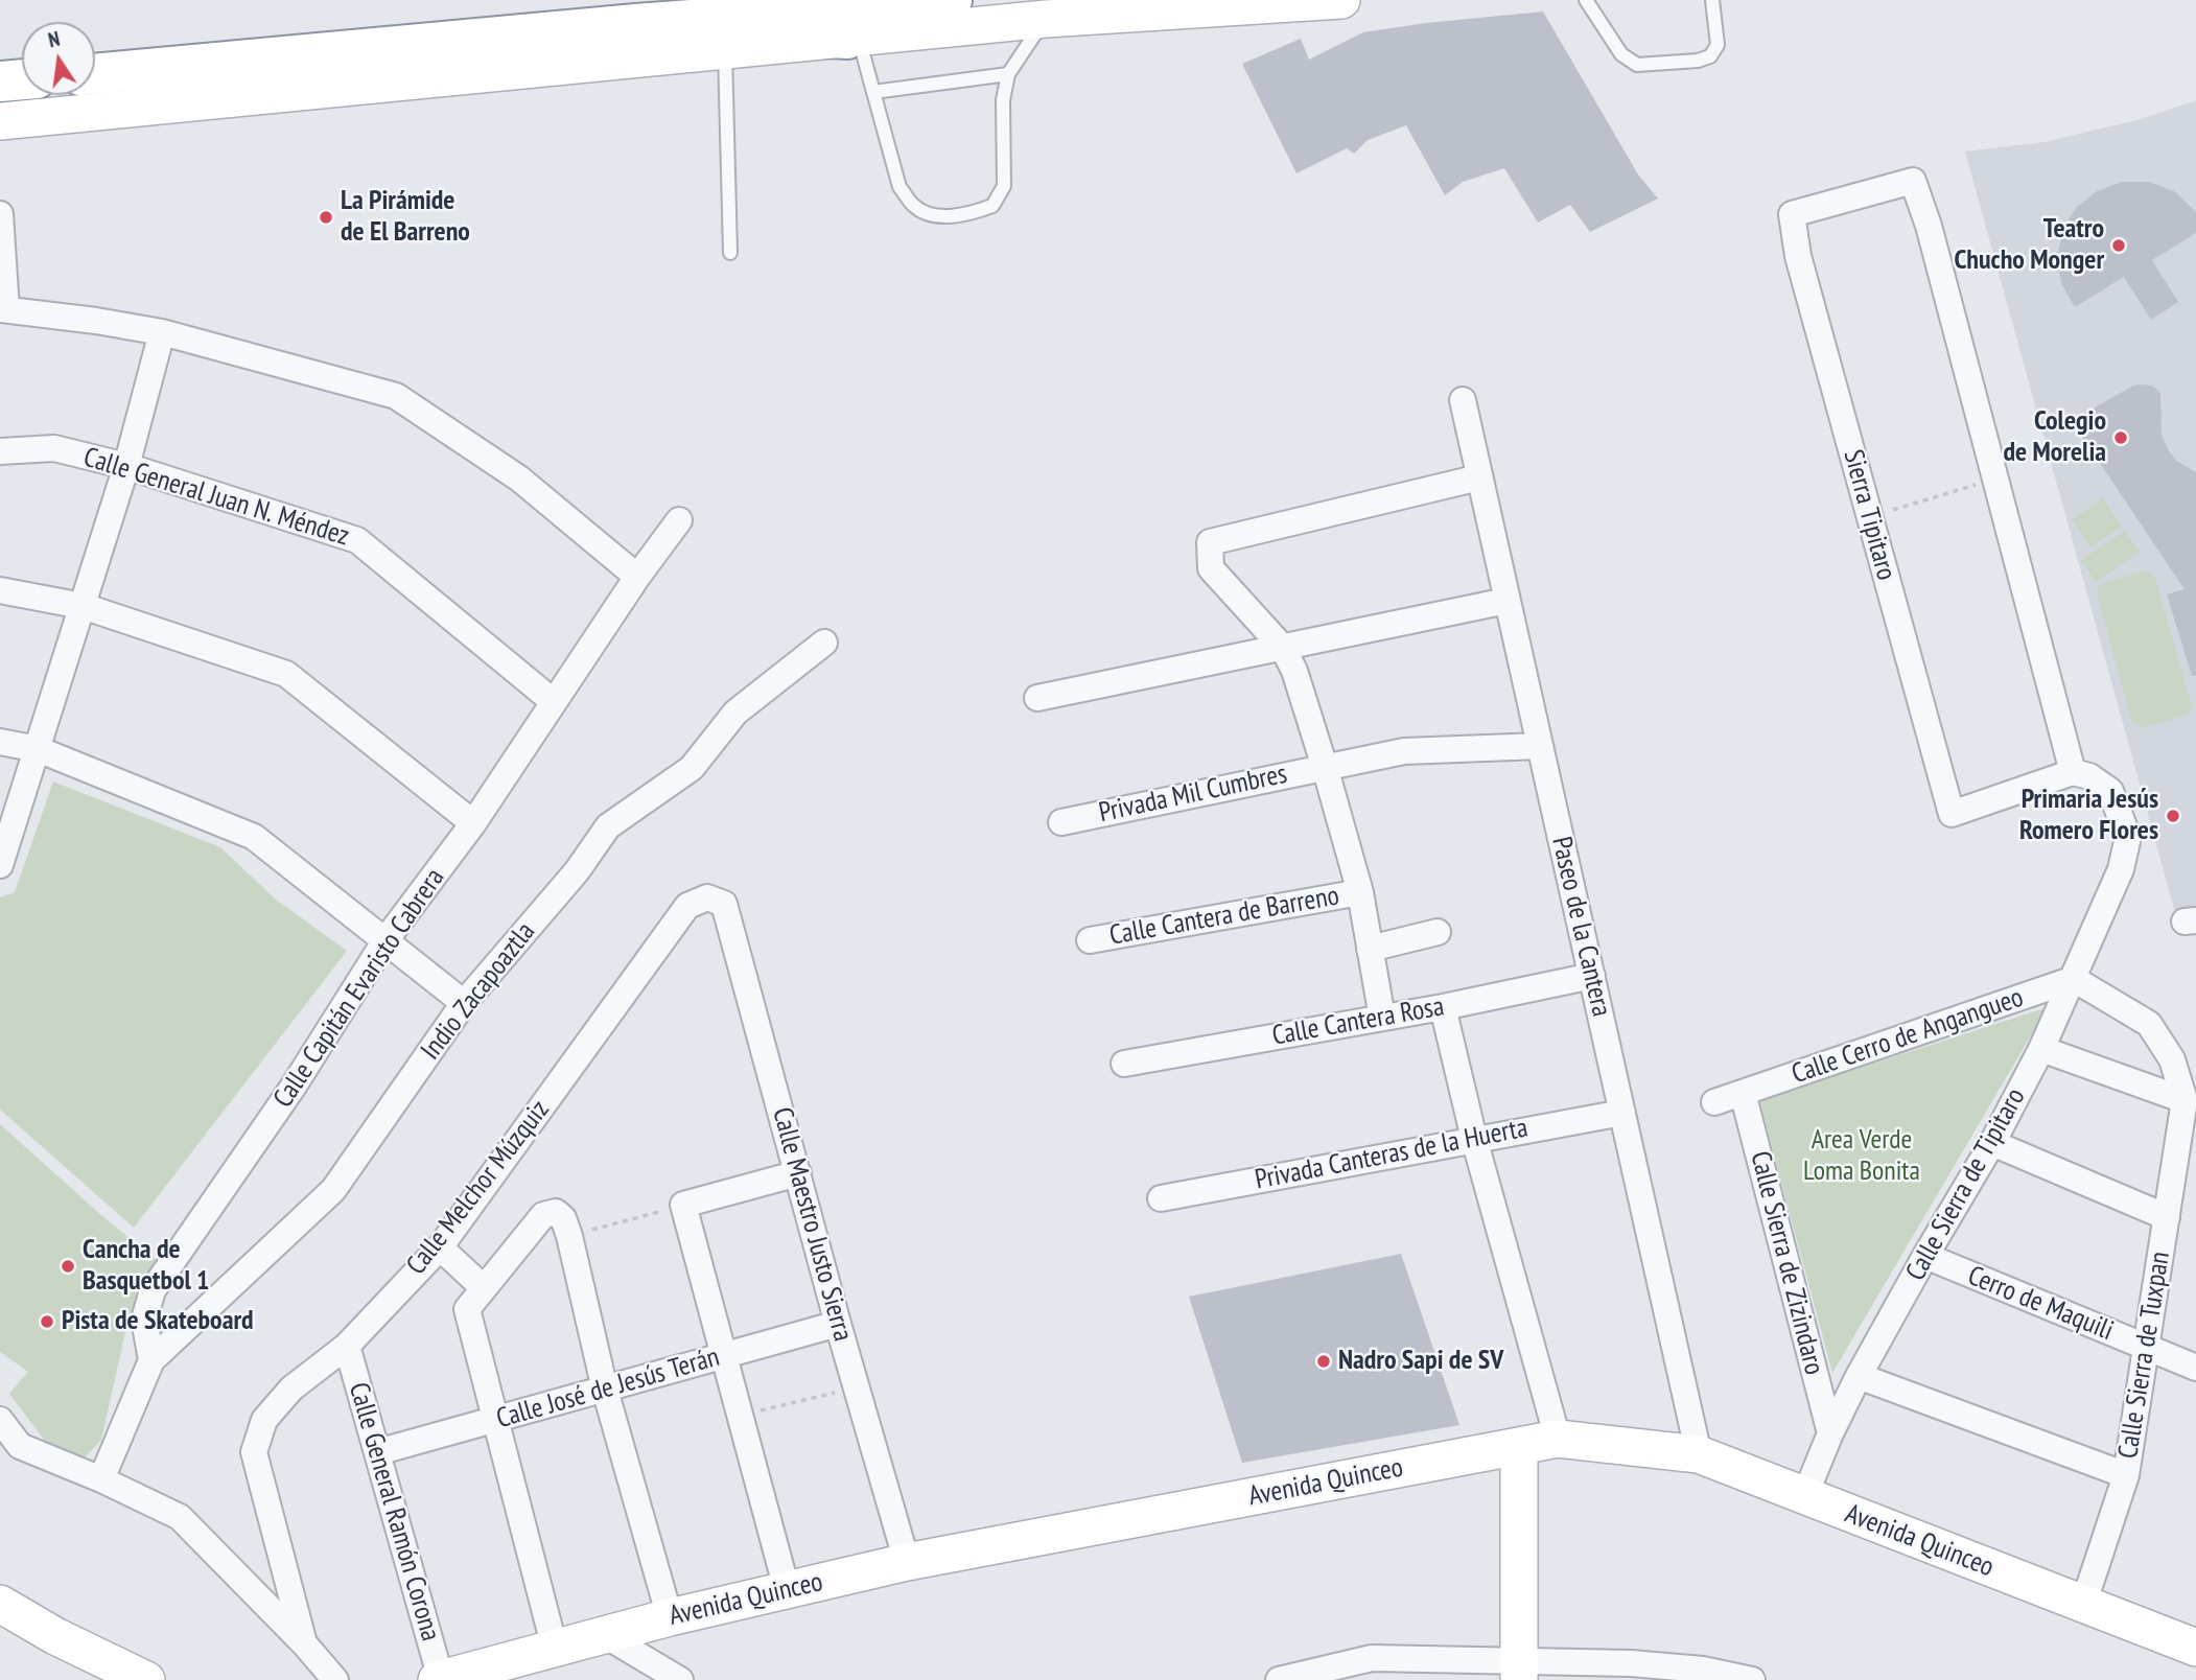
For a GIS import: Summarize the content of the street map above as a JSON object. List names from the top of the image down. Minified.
{"streets":{"street":["Calle General Juan N. Méndez","Sierra Tipitaro","Privada Mil Cumbres","Calle Cantera de Barreno","Paseo de la Cantera","Calle Capitán Evaristo Cabrera","Indio Zacapoaztla","Calle Cantera Rosa","Calle Cerro de Angangueo","Privada Canteras de la Huerta","Calle Sierra de Tipitaro","Calle Melchor Múzquiz","Calle Maestro Justo Sierra","Calle Sierra de Zizindaro","Cerro de Maquili","Calle Sierra de Tuxpan","Calle José de Jesús Terán","Avenida Quinceo","Calle General Ramón Corona"]},"crossings":[["Calle General Juan N. Méndez","Calle Capitán Evaristo Cabrera"],["Sierra Tipitaro","Calle Sierra de Tipitaro"],["Privada Mil Cumbres","Paseo de la Cantera"],["Paseo de la Cantera","Calle Cantera Rosa"],["Paseo de la Cantera","Privada Canteras de la Huerta"],["Paseo de la Cantera","Avenida Quinceo"],["Calle Capitán Evaristo Cabrera","Indio Zacapoaztla"],["Calle Cerro de Angangueo","Calle Sierra de Tipitaro"],["Calle Cerro de Angangueo","Calle Sierra de Zizindaro"],["Calle Sierra de Tipitaro","Calle Sierra de Zizindaro"],["Calle Sierra de Tipitaro","Cerro de Maquili"],["Calle Sierra de Tipitaro","Avenida Quinceo"],["Calle Melchor Múzquiz","Calle Maestro Justo Sierra"],["Calle Melchor Múzquiz","Calle General Ramón Corona"],["Calle Maestro Justo Sierra","Calle José de Jesús Terán"],["Calle Maestro Justo Sierra","Avenida Quinceo"],["Cerro de Maquili","Calle Sierra de Tuxpan"],["Calle Sierra de Tuxpan","Avenida Quinceo"],["Calle José de Jesús Terán","Calle General Ramón Corona"],["Avenida Quinceo","Calle General Ramón Corona"]],"parks":["Area Verde Loma Bonita"],"places":["La Pirámide de El Barreno","Teatro Chucho Monger","Colegio de Morelia","Primaria Jesús Romero Flores","Cancha de Basquetbol 1","Pista de Skateboard","Nadro Sapi de SV"],"north":"top"}
